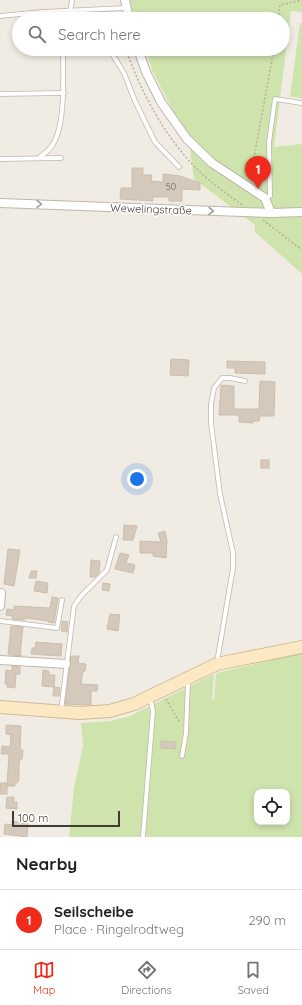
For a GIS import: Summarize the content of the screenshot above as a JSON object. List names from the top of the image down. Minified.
{"streets":{"street":["Wewelingstraße"]},"one_way":["Wewelingstraße"],"house_numbers":["50"],"scale_bar":"100 m","page":{"search":"Search here","pins":"1","scale":"100 m","heading":"Nearby","list":[{"mark":"1","name":"Seilscheibe","note":"Place · Ringelrodtweg","value":"290 m"}],"nav":["Map","Directions","Saved"]}}
